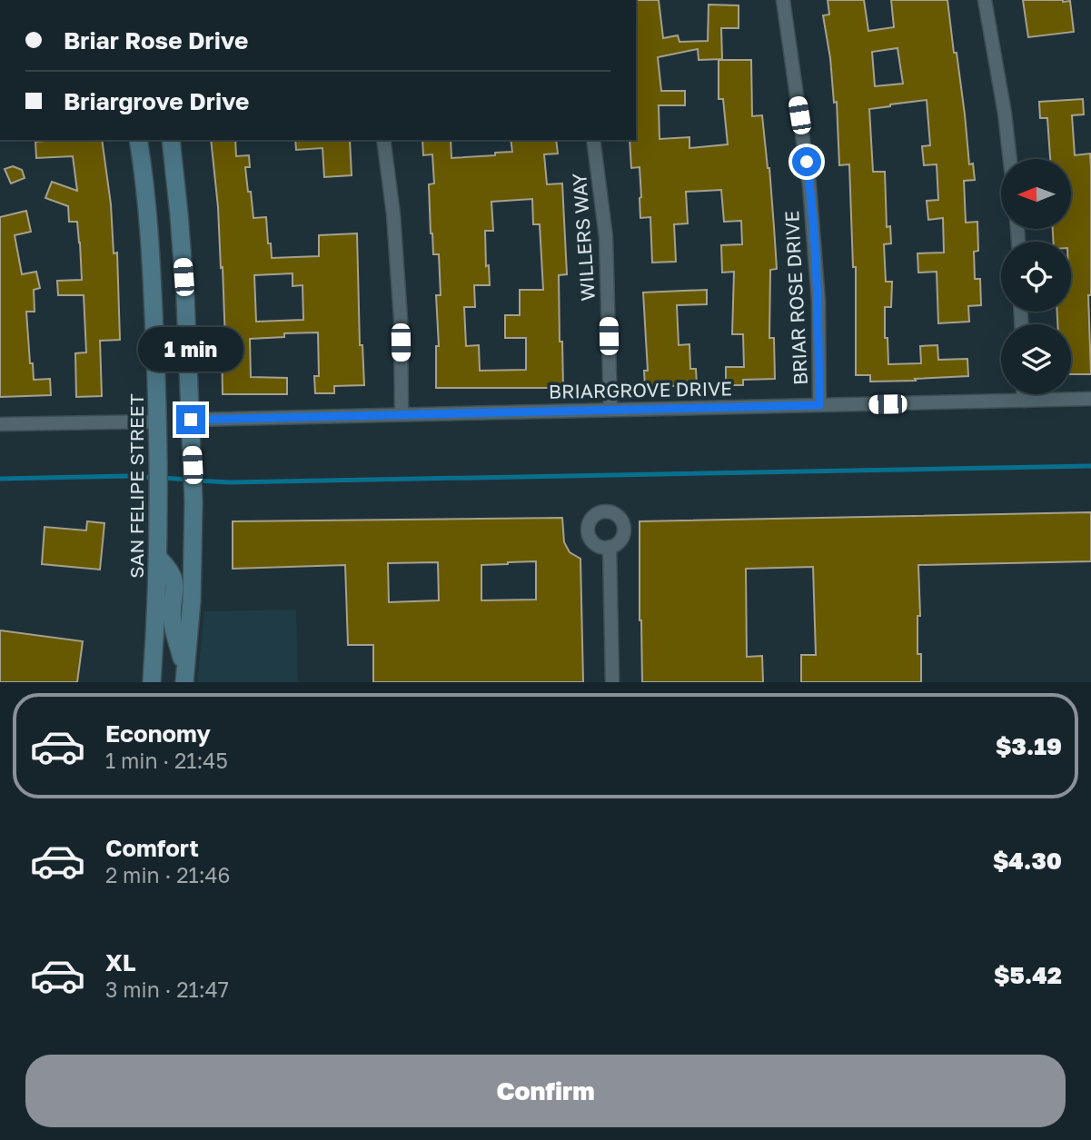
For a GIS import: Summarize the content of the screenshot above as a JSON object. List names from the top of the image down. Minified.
{"streets":{"main road":["SAN FELIPE STREET"],"street":["WILLERS WAY","BRIAR ROSE DRIVE","BRIARGROVE DRIVE"]},"crossings":[["WILLERS WAY","BRIARGROVE DRIVE"],["BRIAR ROSE DRIVE","BRIARGROVE DRIVE"]],"north":"left","page":{"banner":["Briar Rose Drive","Briargrove Drive"],"bubble":"1 min","list":[{"name":"Economy","note":"1 min · 21:45","value":"$3.19"},{"name":"Comfort","note":"2 min · 21:46","value":"$4.30"},{"name":"XL","note":"3 min · 21:47","value":"$5.42"}],"buttons":"Confirm"}}
